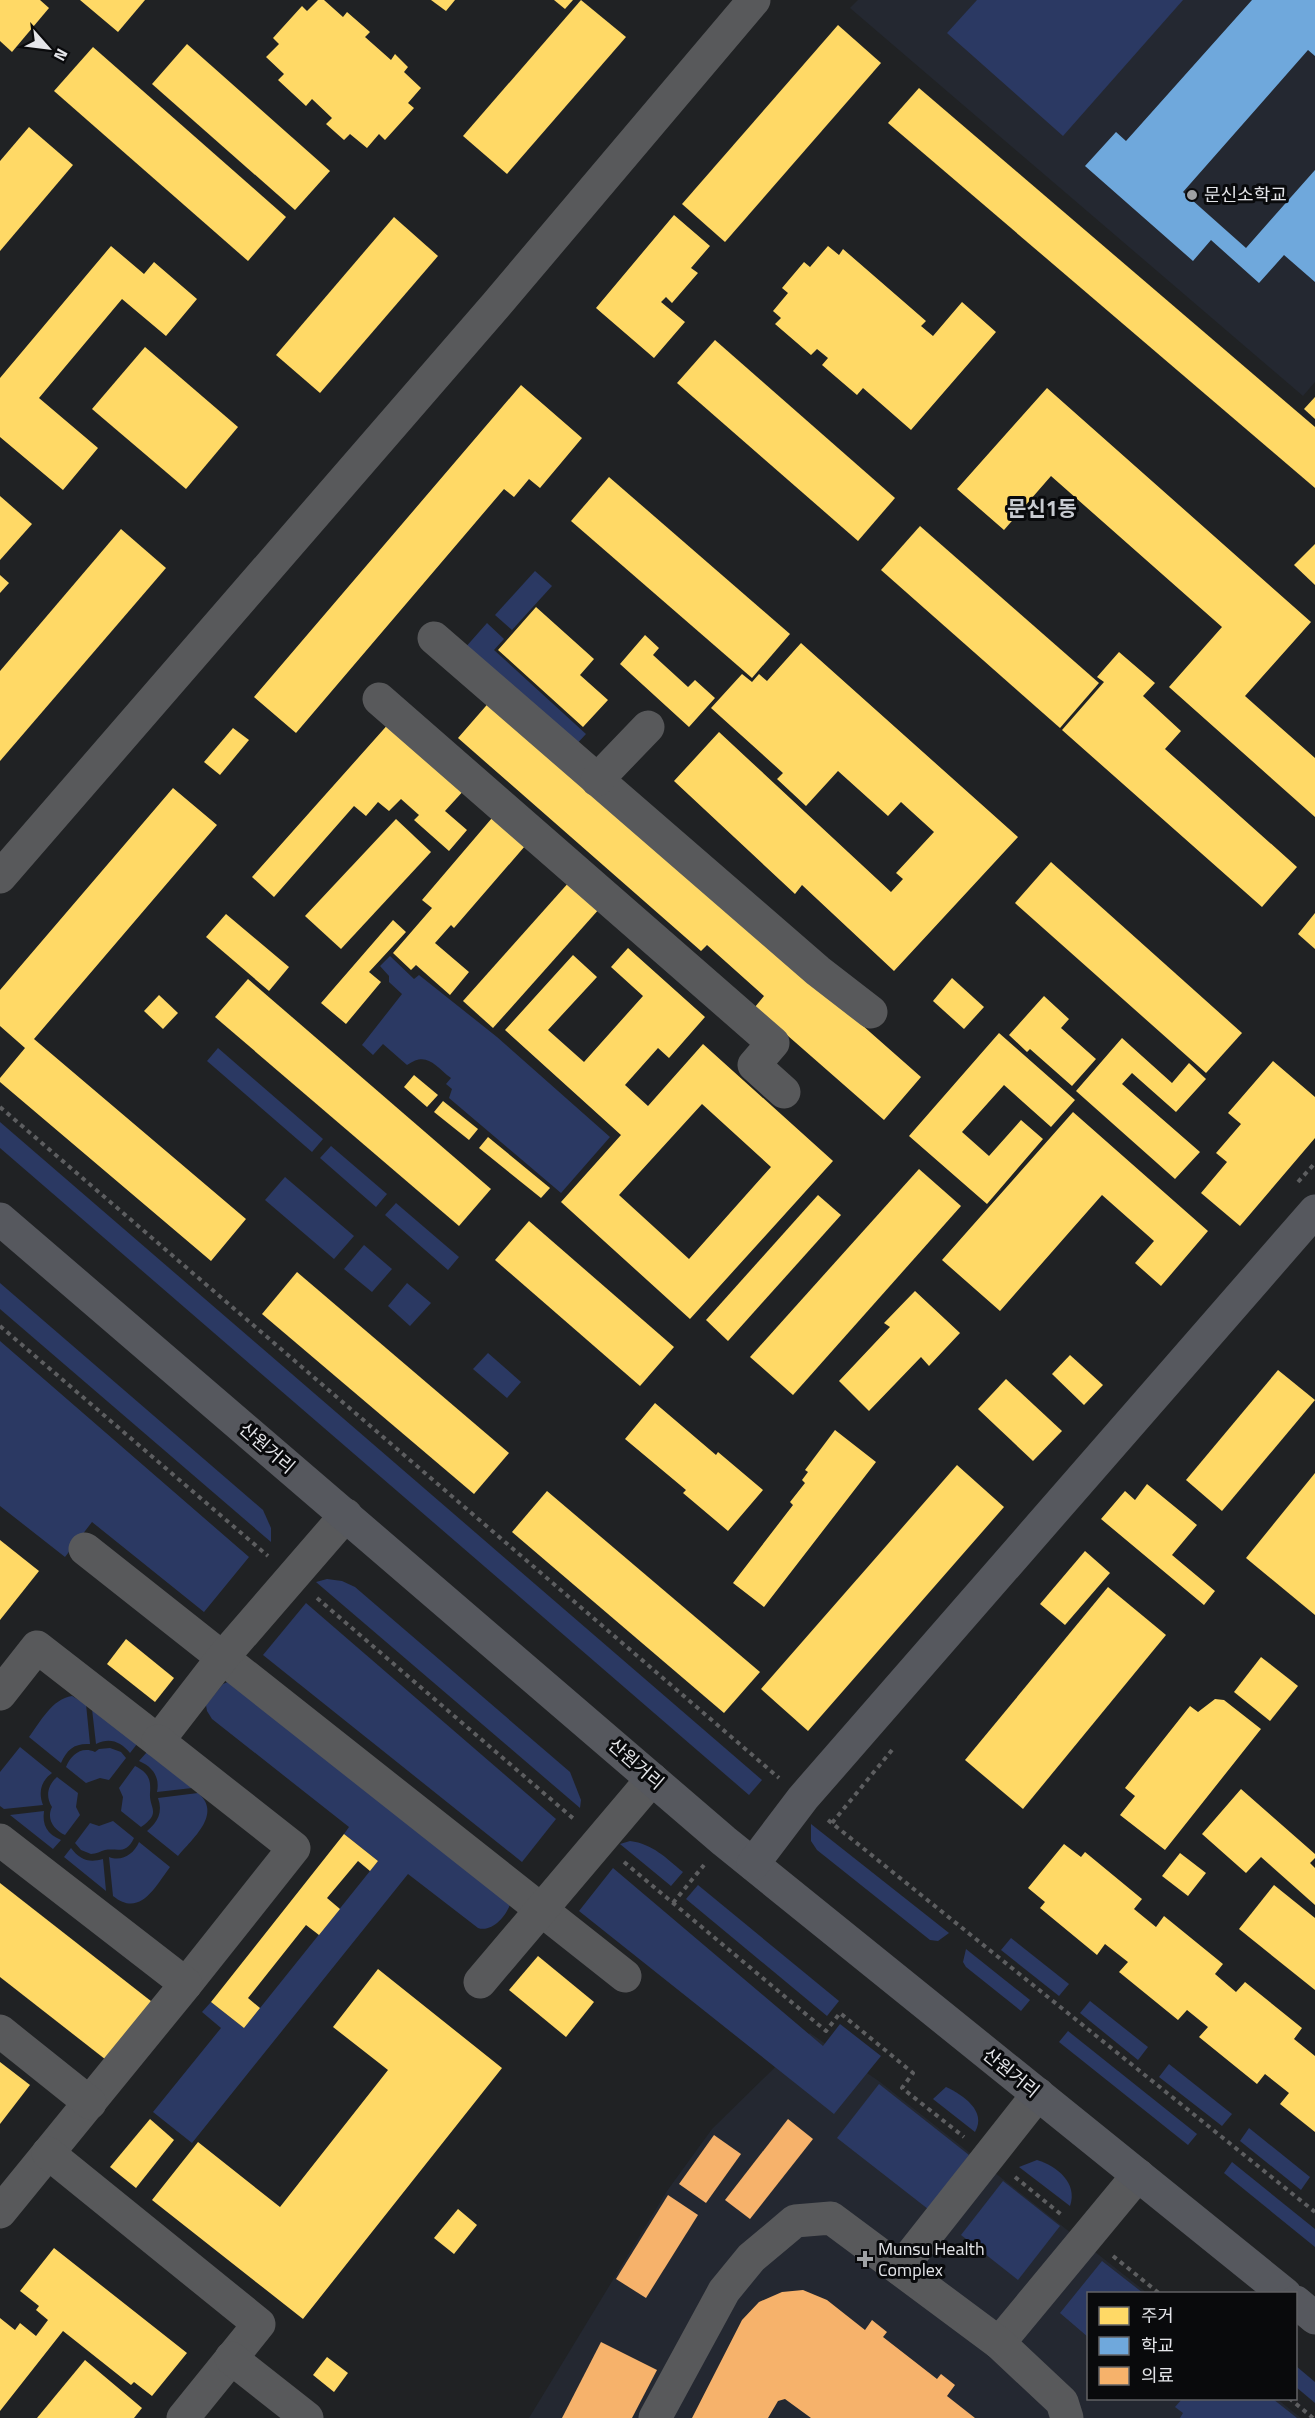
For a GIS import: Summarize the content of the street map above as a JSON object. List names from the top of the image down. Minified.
{"streets":{"main road":["산원거리"]},"districts":["문신1동"],"places":{"other":["문신소학교"],"health":["Munsu Health Complex"]},"legend":["주거","학교","의료"],"north":"bottom right"}
